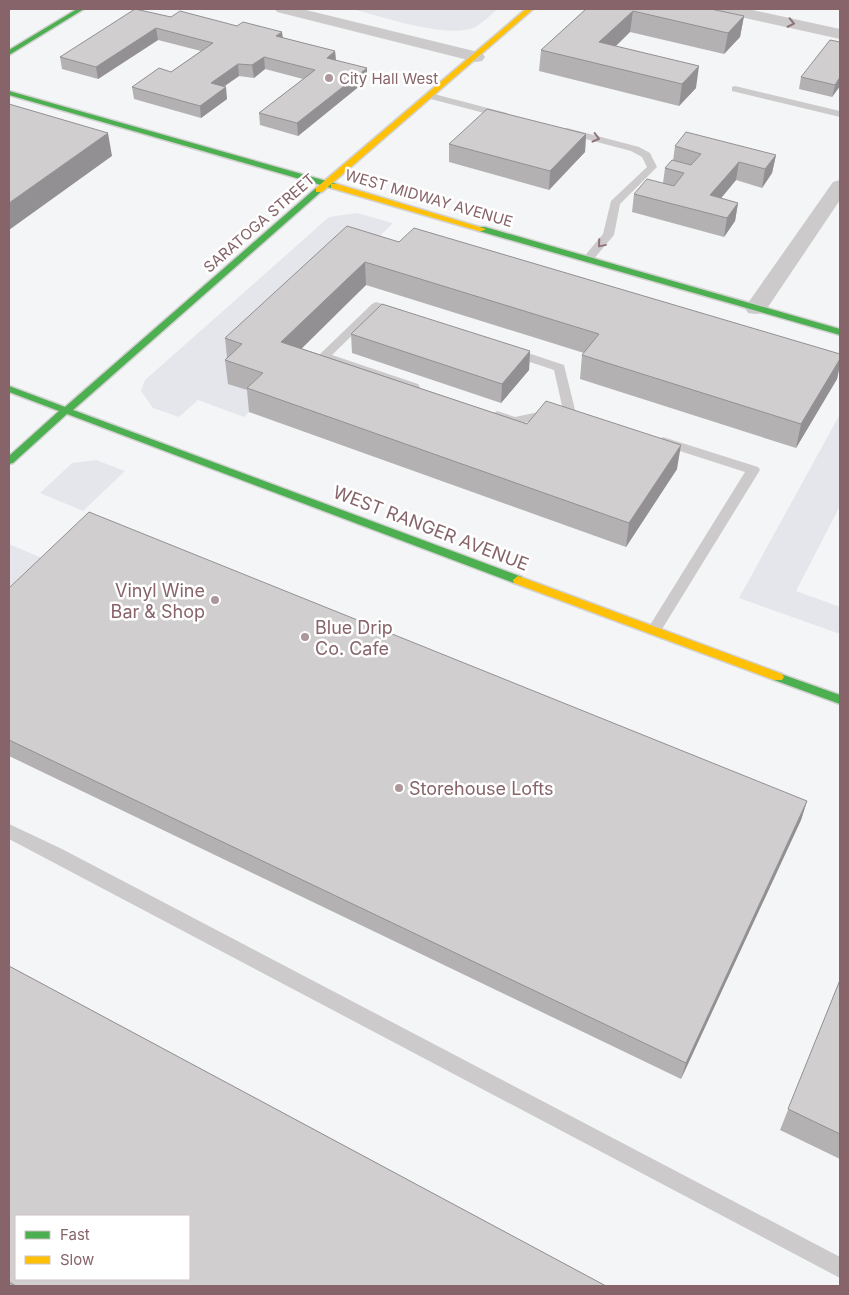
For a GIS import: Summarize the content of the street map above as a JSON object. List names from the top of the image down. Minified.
{"streets":{"street":["WEST MIDWAY AVENUE","SARATOGA STREET","WEST RANGER AVENUE"]},"crossings":[["WEST MIDWAY AVENUE","SARATOGA STREET"],["SARATOGA STREET","WEST RANGER AVENUE"]],"places":["City Hall West","Vinyl Wine Bar & Shop","Blue Drip Co. Cafe","Storehouse Lofts"],"legend":["Fast","Slow"]}
